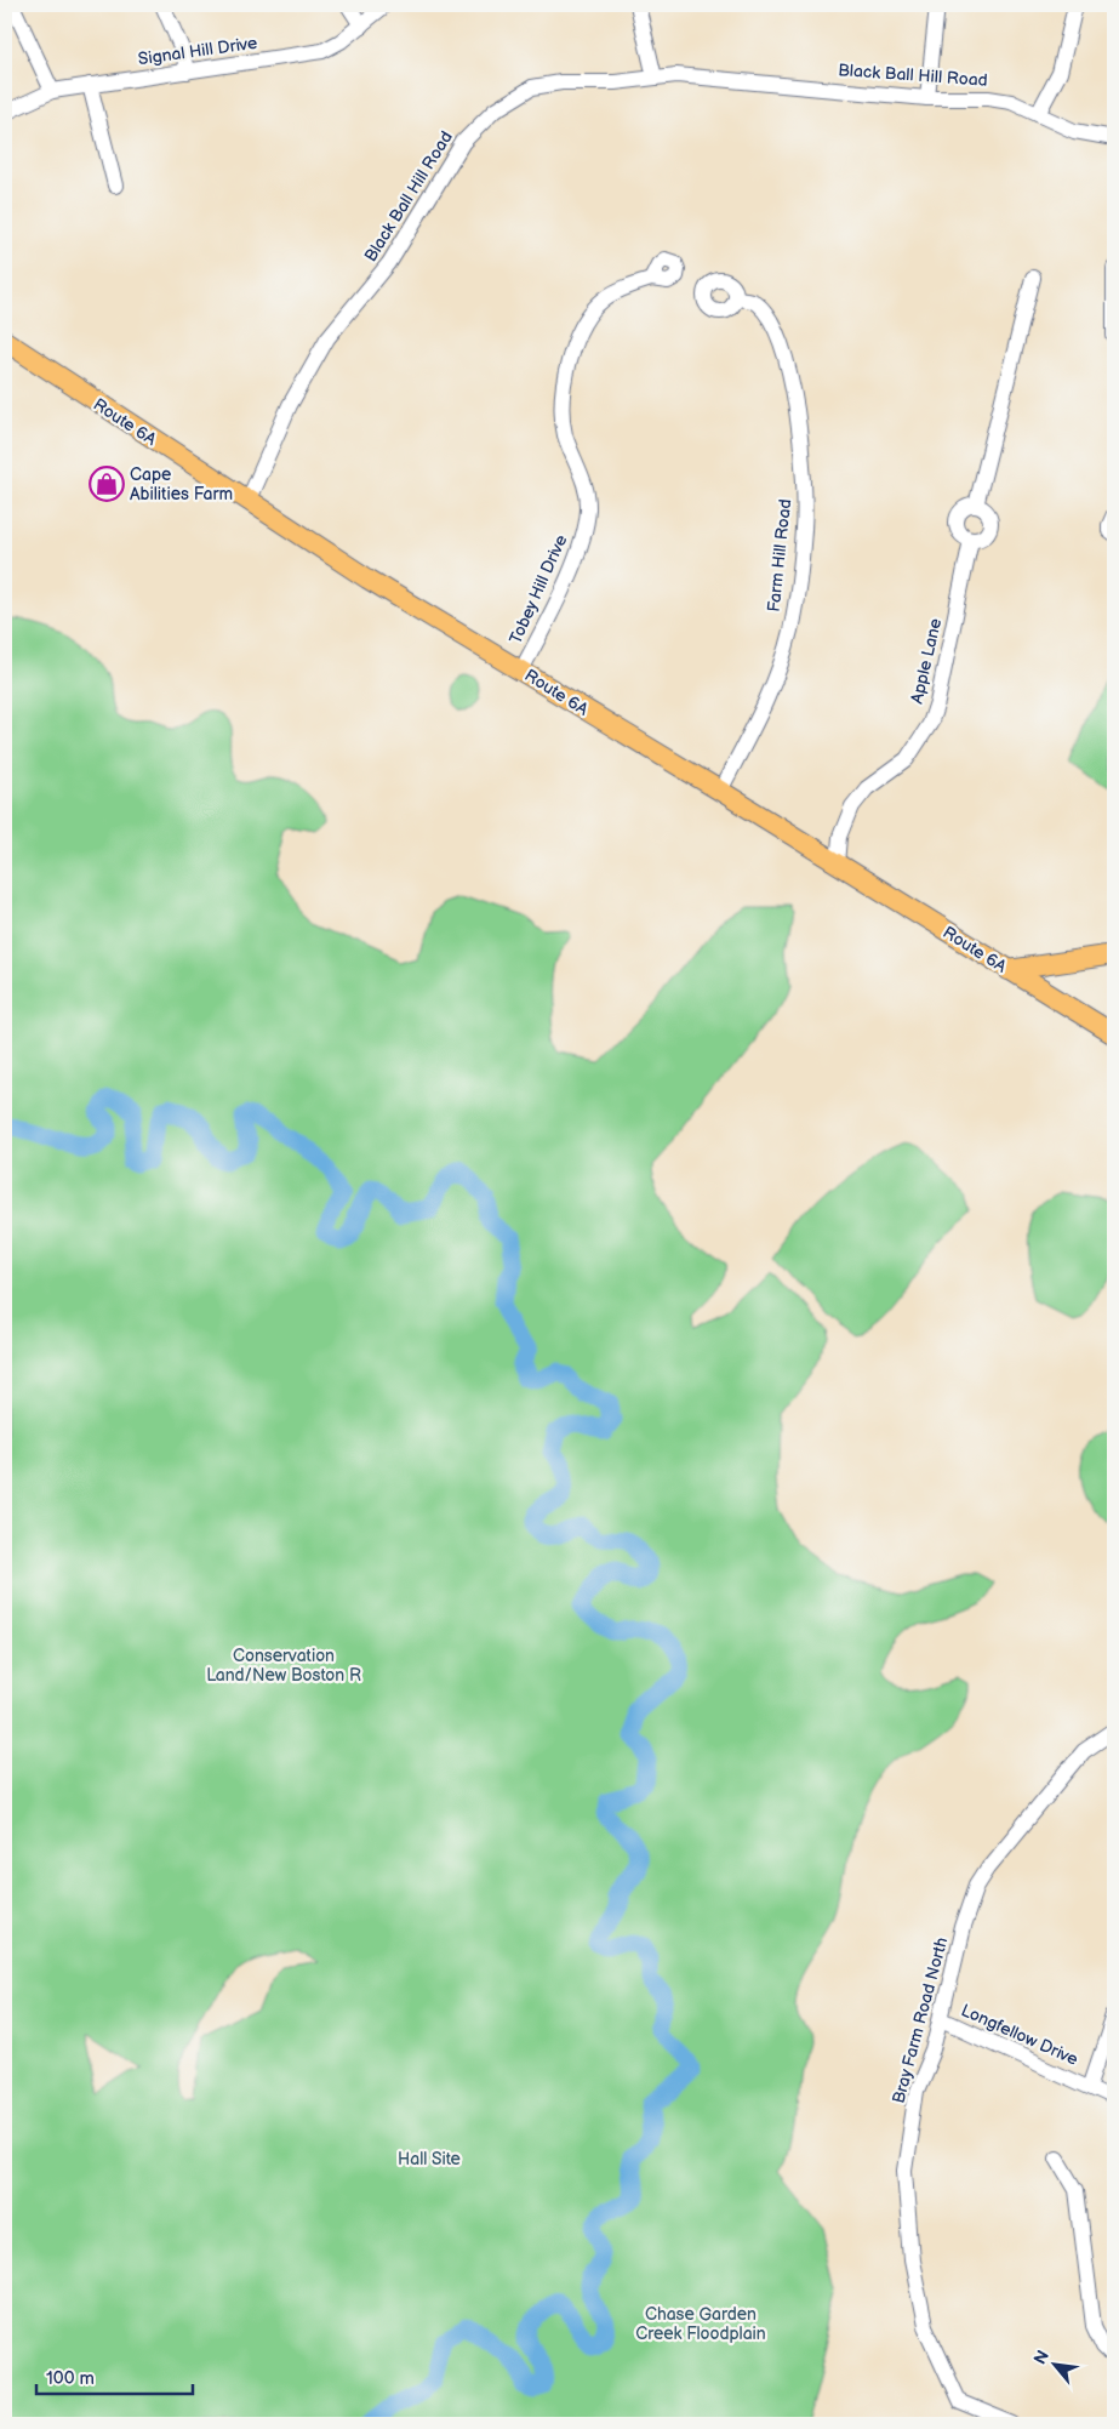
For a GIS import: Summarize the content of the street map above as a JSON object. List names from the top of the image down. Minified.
{"streets":{"main road":["Route 6A"],"street":["Signal Hill Drive","Black Ball Hill Road","Farm Hill Road","Tobey Hill Drive","Apple Lane","Bray Farm Road North","Longfellow Drive"]},"crossings":[["Black Ball Hill Road","Route 6A"],["Route 6A","Farm Hill Road"],["Route 6A","Tobey Hill Drive"],["Route 6A","Apple Lane"],["Bray Farm Road North","Longfellow Drive"]],"parks":["Conservation Land/New Boston R","Hall Site","Chase Garden Creek Floodplain"],"places":{"shop":["Cape Abilities Farm"]},"scale_bar":"100 m","north":"top left"}
